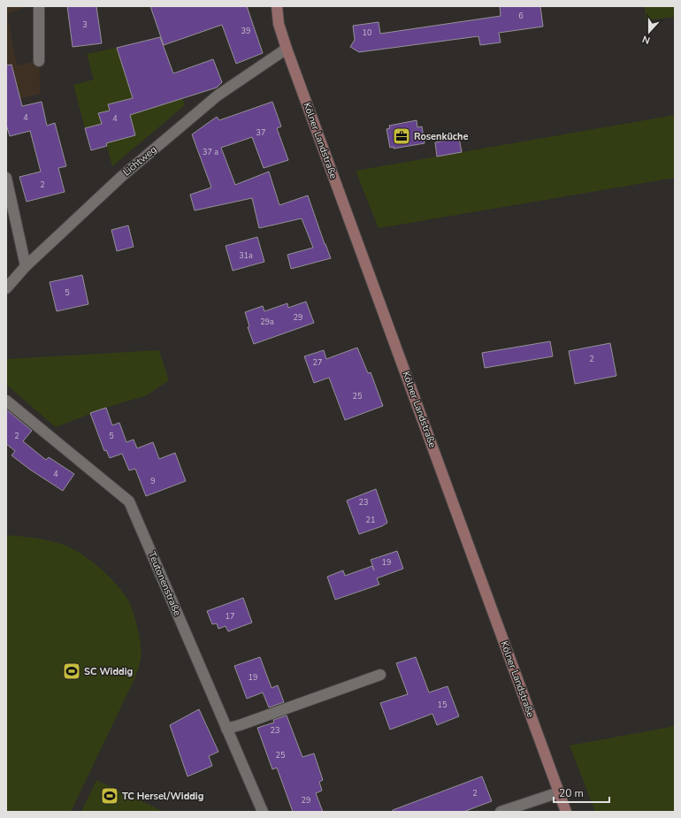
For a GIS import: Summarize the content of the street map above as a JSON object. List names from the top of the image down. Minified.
{"streets":{"main road":["Kölner Landstraße"],"street":["Lichtweg","Teutonenstraße"]},"crossings":[["Kölner Landstraße","Lichtweg"]],"places":{"office":["Rosenküche"],"sports":["SC Widdig","TC Hersel/Widdig"]},"house_numbers":["6","3","39","10","4","4","37","37 a","2","31a","5","29","29a","2","27","25","2","5","4","9","23","21","19","17","19","15","23","25","2","29"],"scale_bar":"20 m","north":"bottom"}
